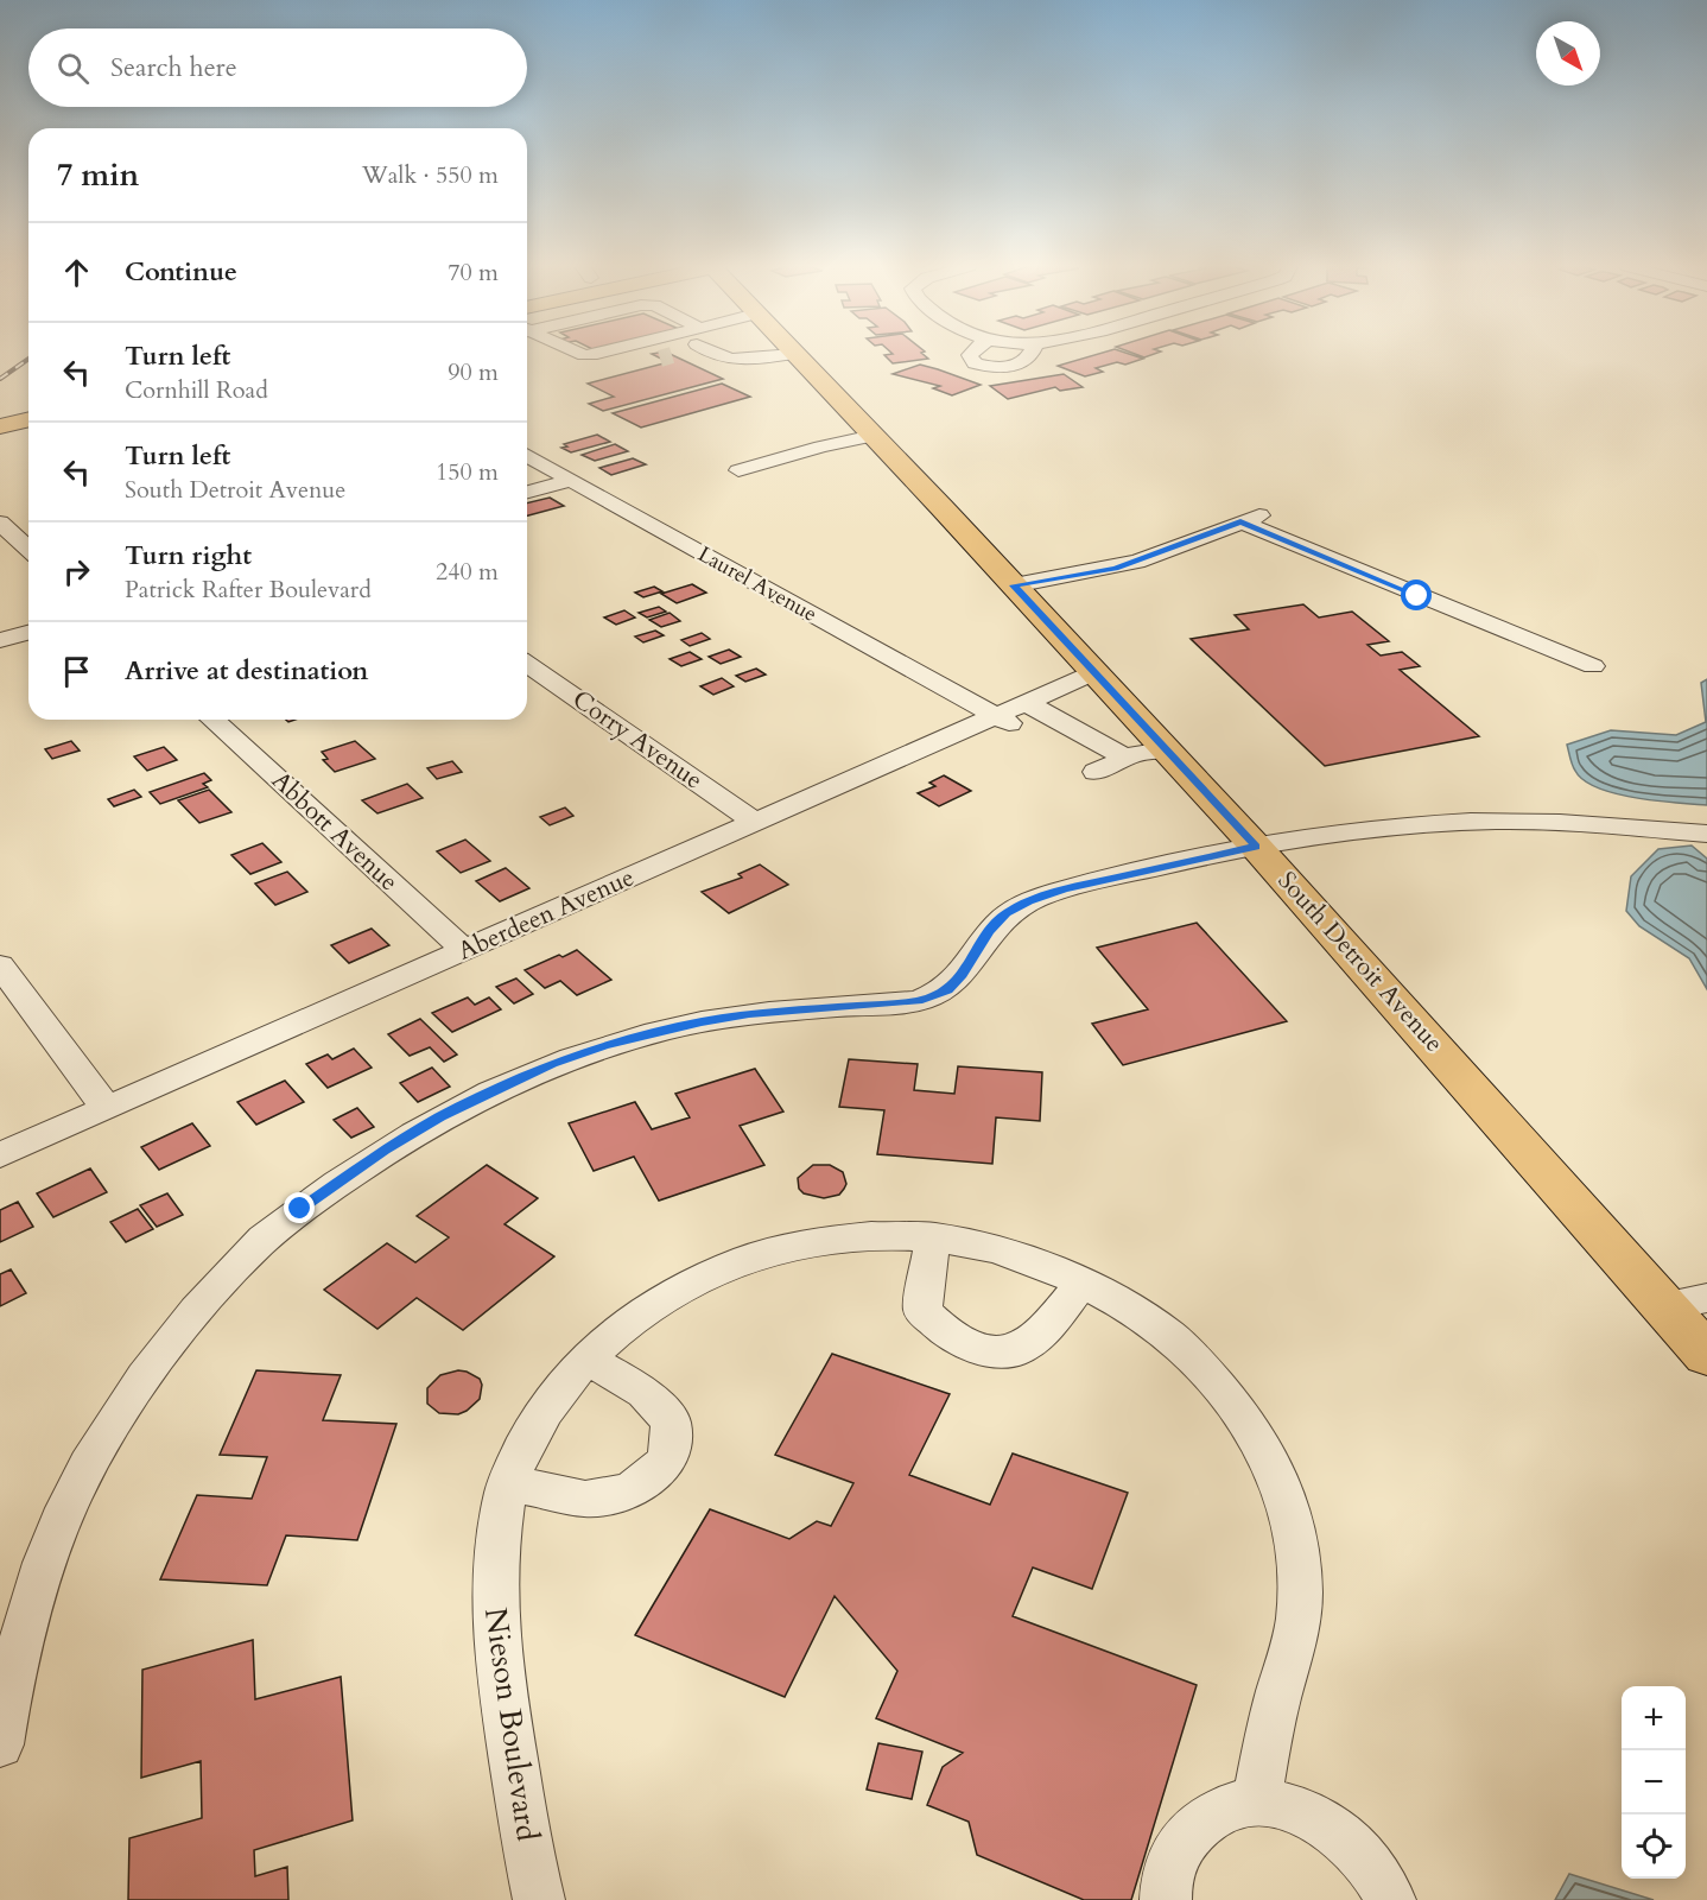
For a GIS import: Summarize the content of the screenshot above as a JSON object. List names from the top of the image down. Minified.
{"streets":{"main road":["South Detroit Avenue"],"street":["Laurel Avenue","Corry Avenue","Abbott Avenue","Aberdeen Avenue","Nieson Boulevard"]},"crossings":[["Laurel Avenue","Aberdeen Avenue"],["Corry Avenue","Aberdeen Avenue"],["Abbott Avenue","Aberdeen Avenue"],["Aberdeen Avenue","South Detroit Avenue"]],"north":"bottom right","page":{"search":"Search here","heading":["7 min","Walk · 550 m"],"list":[["Continue","70 m"],["Turn left","Cornhill Road","90 m"],["Turn left","South Detroit Avenue","150 m"],["Turn right","Patrick Rafter Boulevard","240 m"],"Arrive at destination"],"map_buttons":["+","−"]}}
